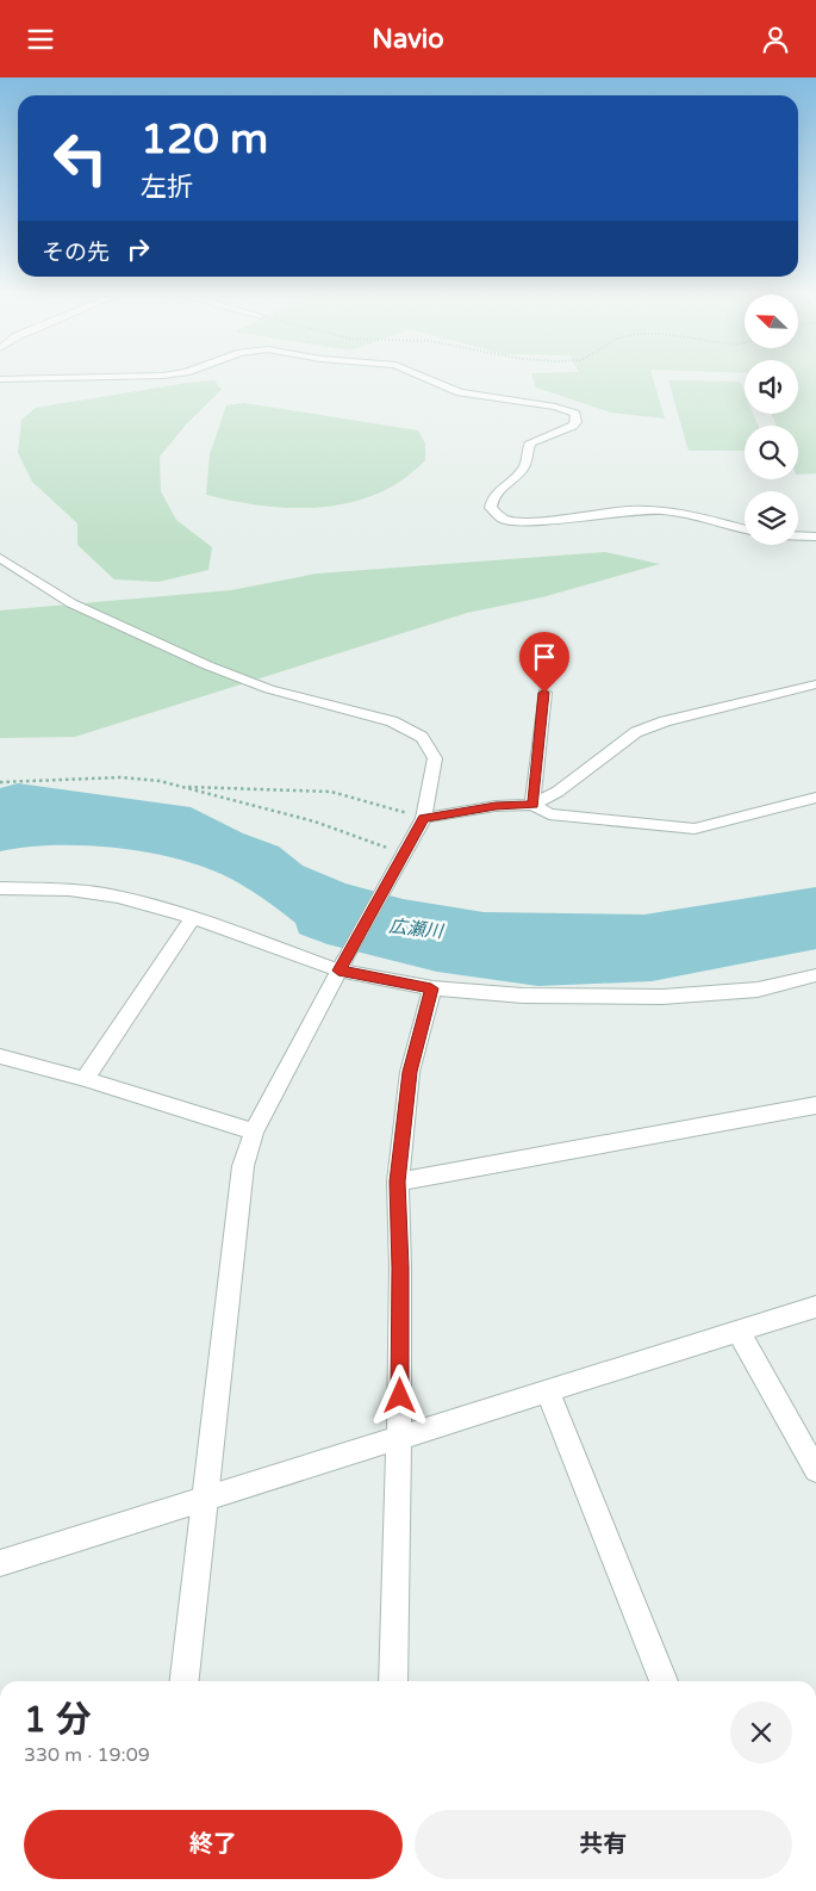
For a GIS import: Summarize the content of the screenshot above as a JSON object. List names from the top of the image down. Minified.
{"water":["広瀬川"],"north":"top left","page":{"header":"Navio","turn":["120 m","左折"],"then":"その先","heading":["1 分","330 m · 19:09"],"buttons":["終了","共有"]}}
